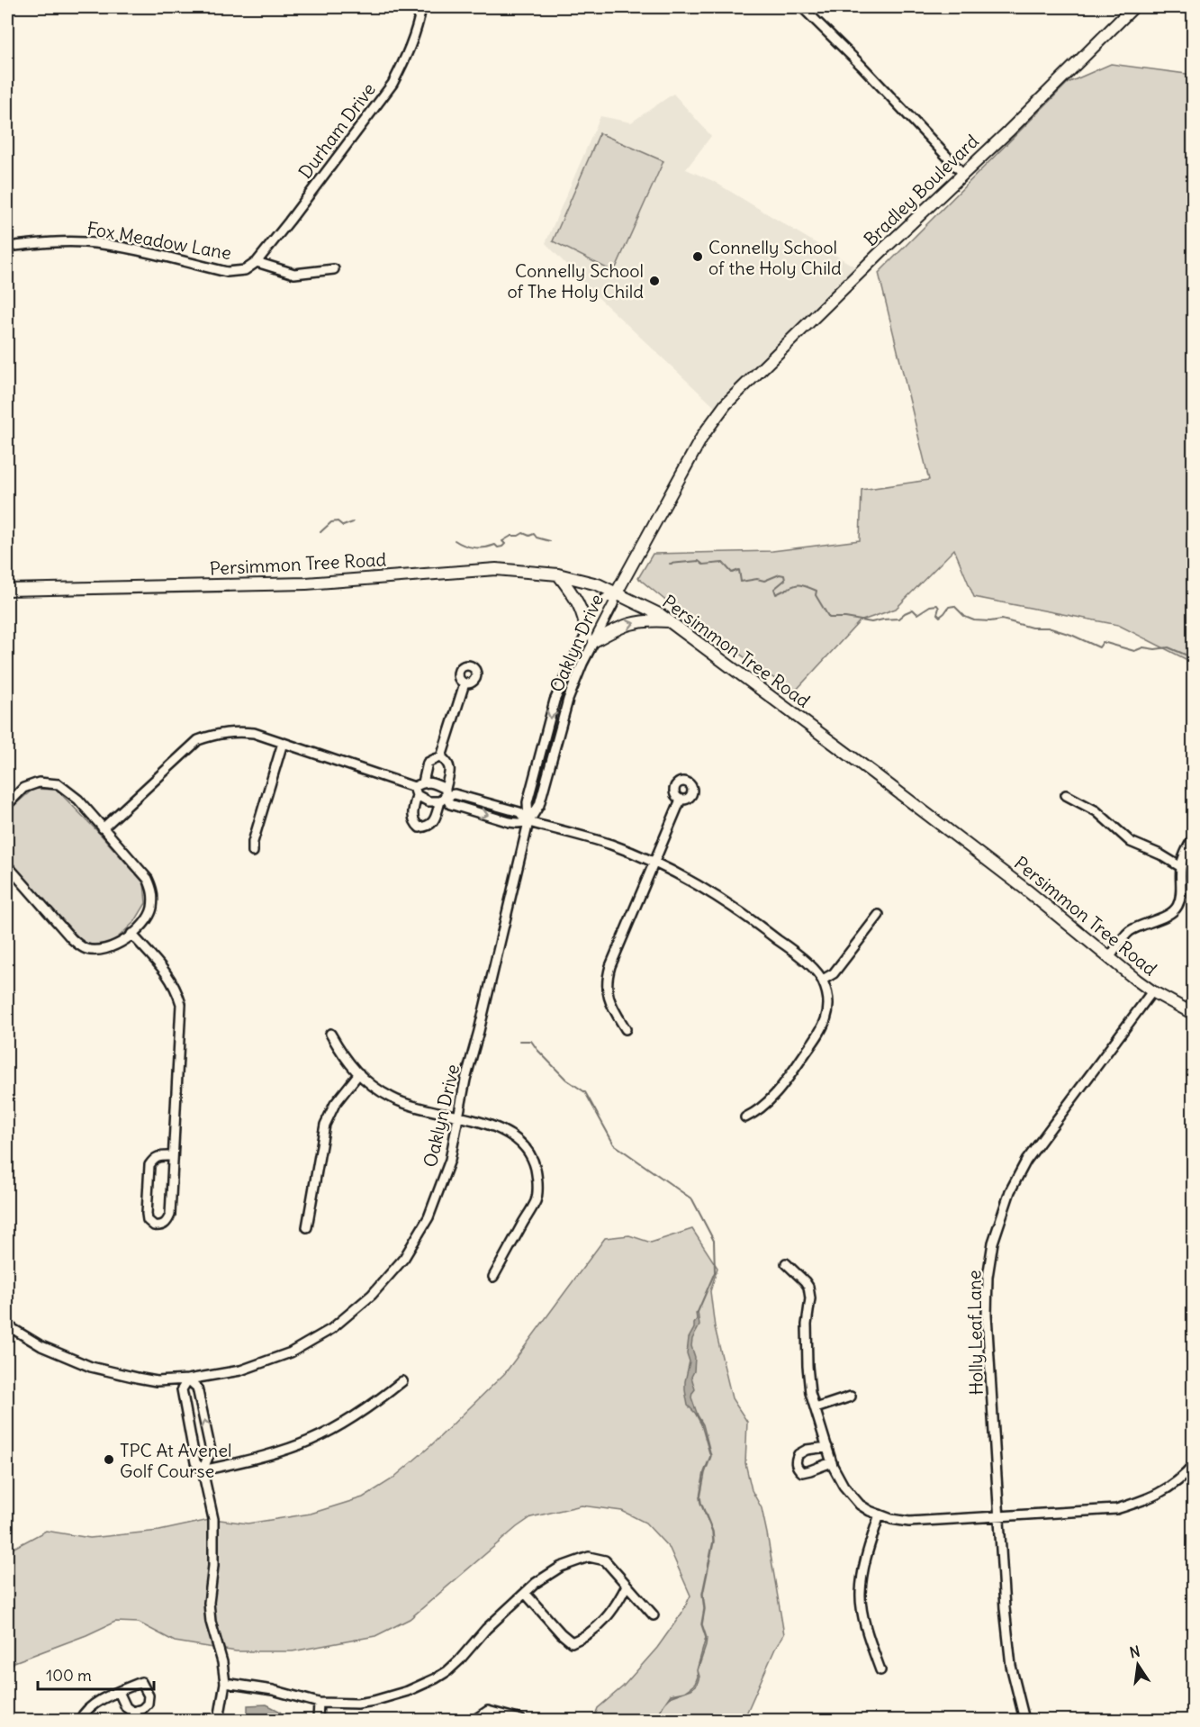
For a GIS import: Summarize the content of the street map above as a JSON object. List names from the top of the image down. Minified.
{"streets":{"main road":["Bradley Boulevard","Persimmon Tree Road"],"street":["Durham Drive","Fox Meadow Lane","Oaklyn Drive","Holly Leaf Lane"]},"crossings":[["Durham Drive","Fox Meadow Lane"],["Bradley Boulevard","Persimmon Tree Road"],["Bradley Boulevard","Oaklyn Drive"],["Persimmon Tree Road","Oaklyn Drive"],["Persimmon Tree Road","Holly Leaf Lane"]],"places":["Connelly School of the Holy Child","Connelly School of The Holy Child","TPC At Avenel Golf Course"],"scale_bar":"100 m","north":"top"}
